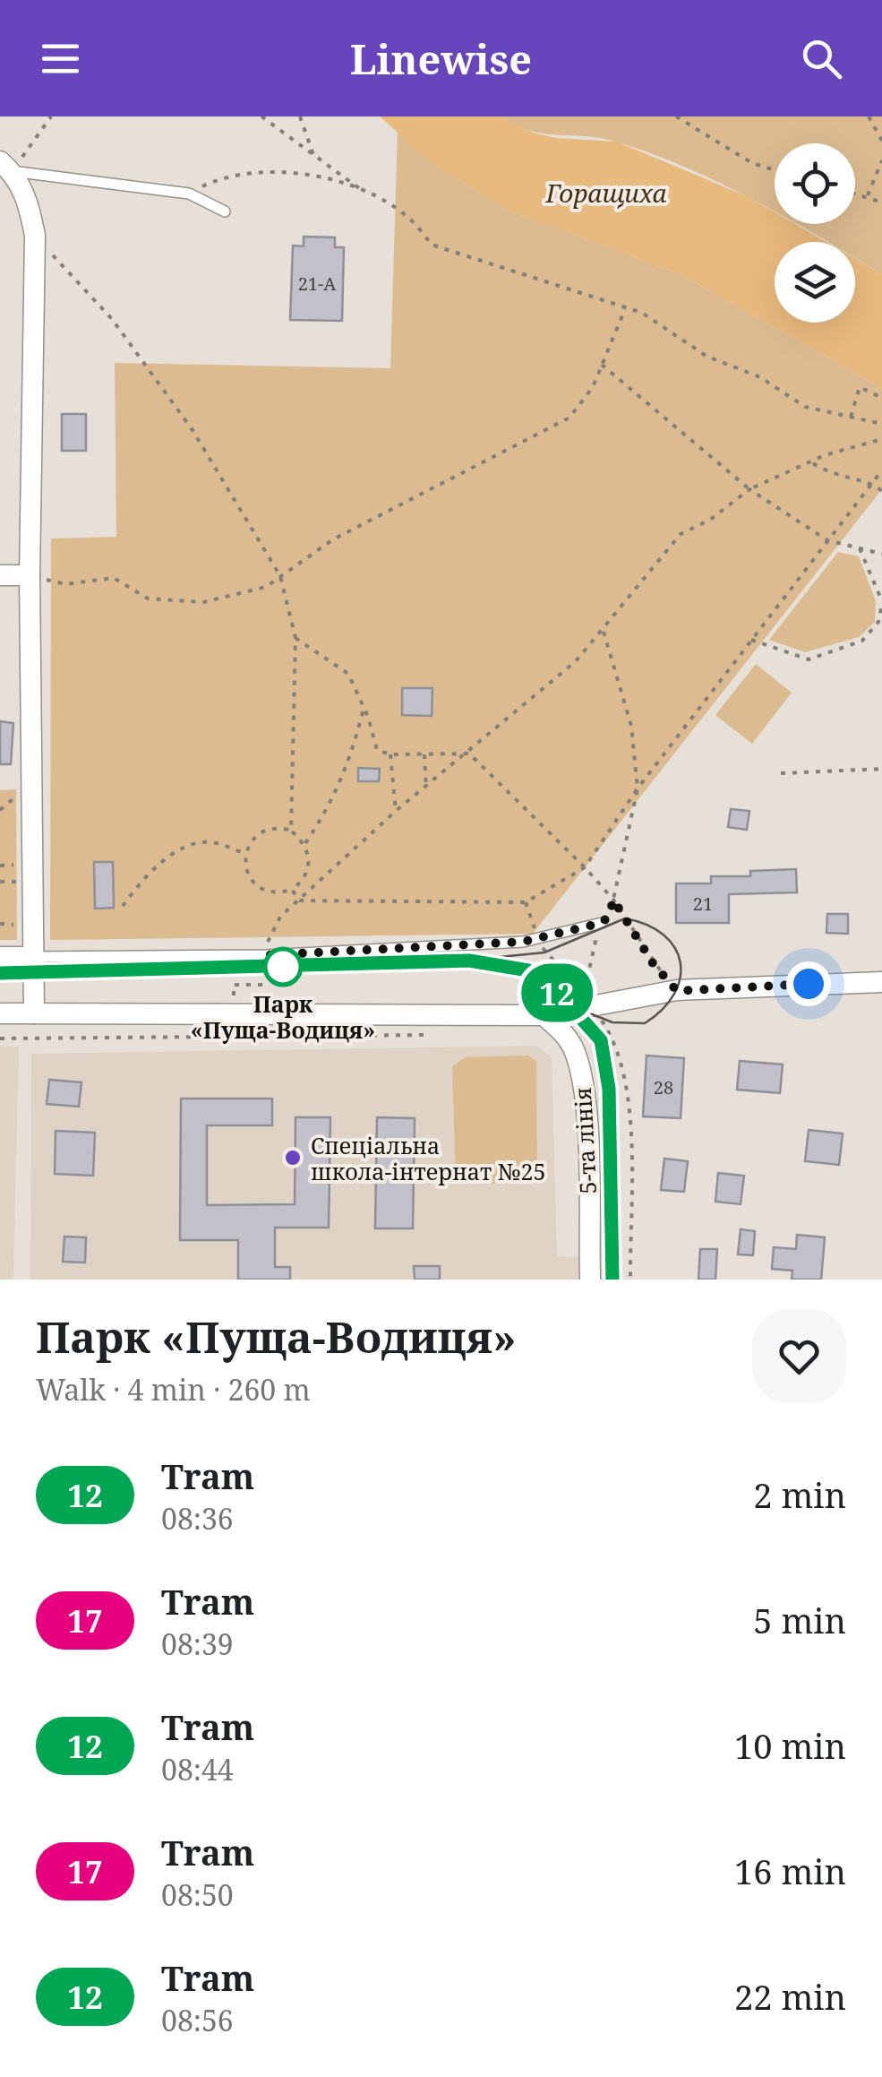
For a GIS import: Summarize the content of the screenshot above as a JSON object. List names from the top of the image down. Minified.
{"streets":{"street":["5-та лінія"]},"water":["Горащиха"],"places":["Парк «Пуща-Водиця»","Спеціальна школа-інтернат №25"],"lines":["tram line 12"],"house_numbers":["21-А","21","28"],"page":{"header":"Linewise","on_map":"12","heading":["Парк «Пуща-Водиця»","Walk · 4 min · 260 m"],"list":[{"mark":"12","name":"Tram","note":"08:36","value":"2 min"},{"mark":"17","name":"Tram","note":"08:39","value":"5 min"},{"mark":"12","name":"Tram","note":"08:44","value":"10 min"},{"mark":"17","name":"Tram","note":"08:50","value":"16 min"},{"mark":"12","name":"Tram","note":"08:56","value":"22 min"}]}}
